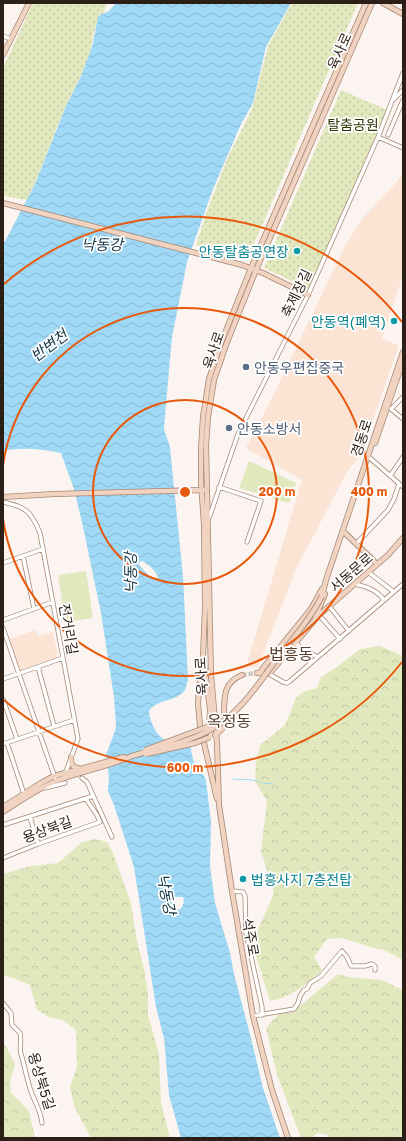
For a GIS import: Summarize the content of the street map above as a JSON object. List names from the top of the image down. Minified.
{"streets":{"street":["육사로","축제장길","경동로","서동문로","전거리길","용상북길","석주로","용상북5길"]},"crossings":[["육사로","축제장길"],["육사로","석주로"]],"districts":["법흥동","옥정동"],"water":["낙동강","반변천"],"parks":["탈춤공원"],"places":["안동탈춤공연장","안동역(폐역)","안동우편집중국","안동소방서","법흥사지 7층전탑"],"rings":["200 m","400 m","600 m"]}
